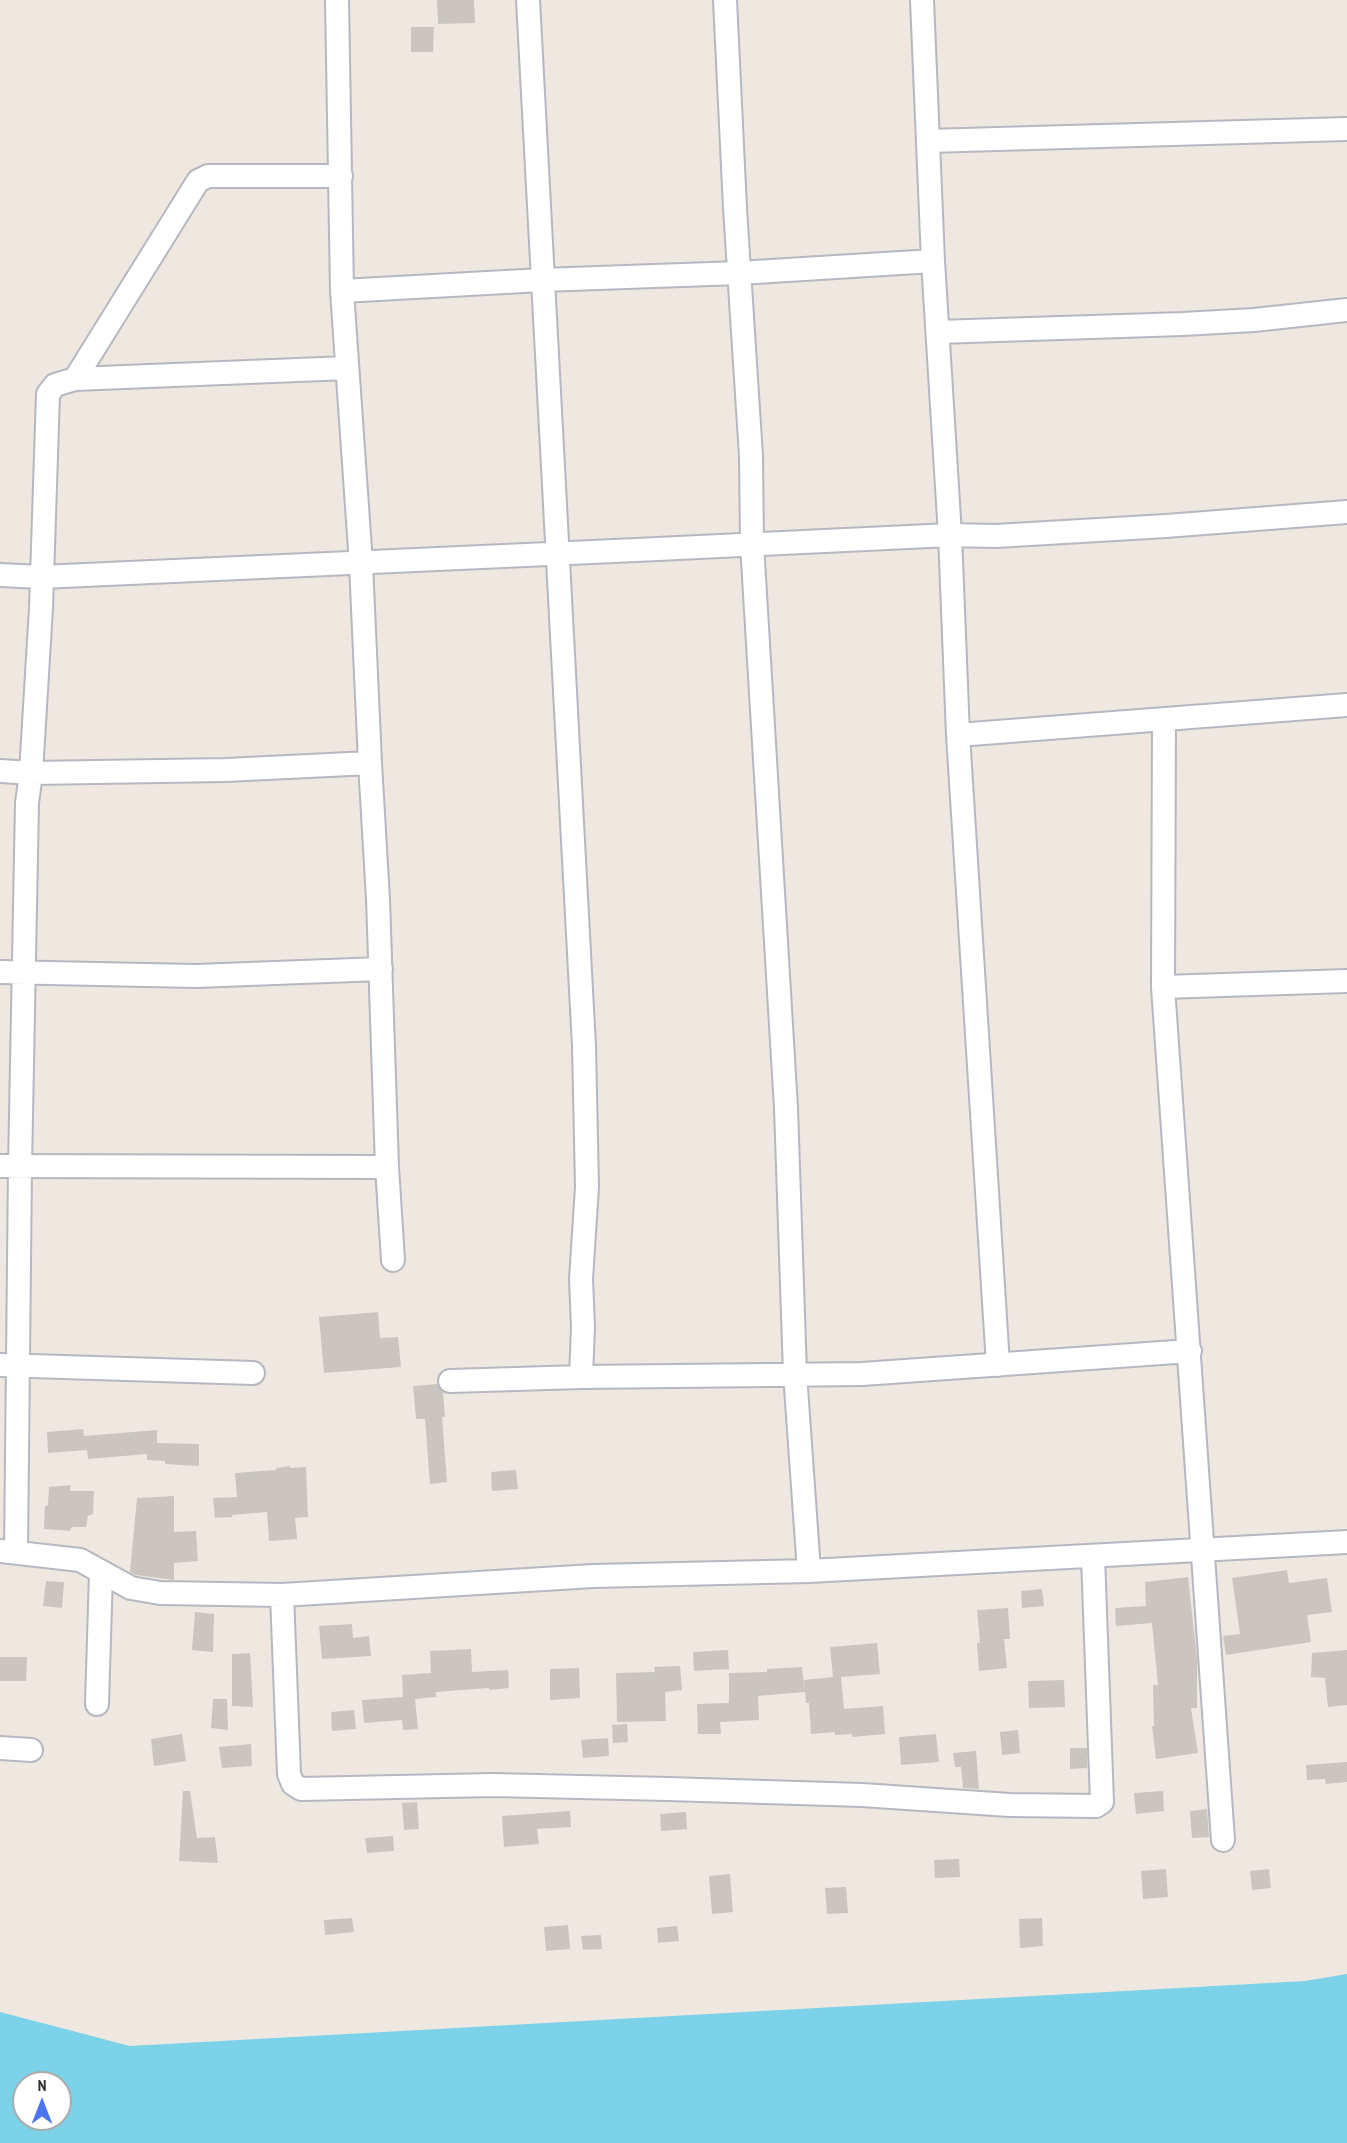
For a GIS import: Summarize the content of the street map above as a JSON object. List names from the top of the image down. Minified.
{"north":"top"}
